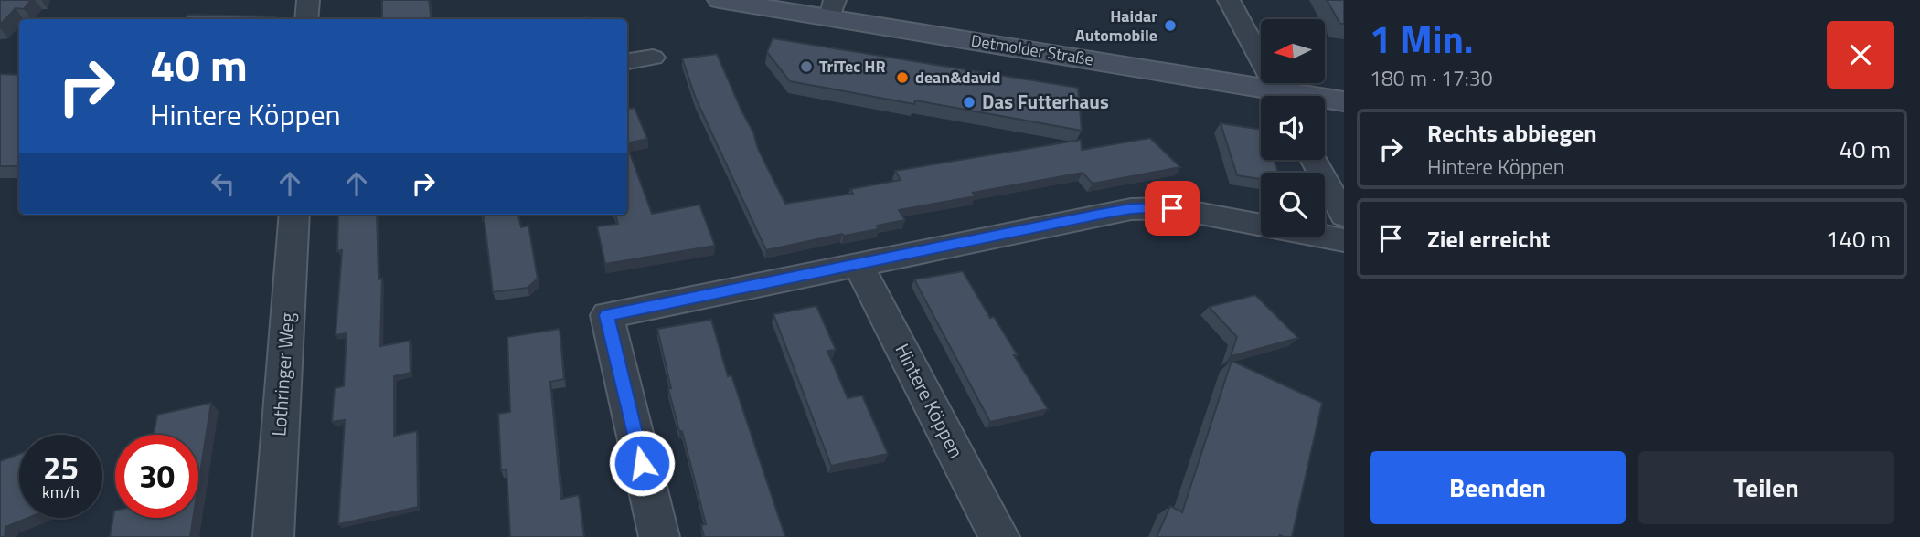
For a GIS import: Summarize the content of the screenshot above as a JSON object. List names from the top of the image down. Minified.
{"streets":{"main road":["Detmolder Straße"],"street":["Lothringer Weg","Hintere Köppen"]},"places":["Haidar Automobile","TriTec HR","dean&david","Das Futterhaus"],"north":"left","page":{"heading":["1 Min.","180 m · 17:30"],"turn":["40 m","Hintere Köppen"],"list":[{"name":"Rechts abbiegen","note":"Hintere Köppen","value":"40 m"},{"name":"Ziel erreicht","value":"140 m"}],"speed":"25 km/h","limit":"30","buttons":["Beenden","Teilen"]}}
